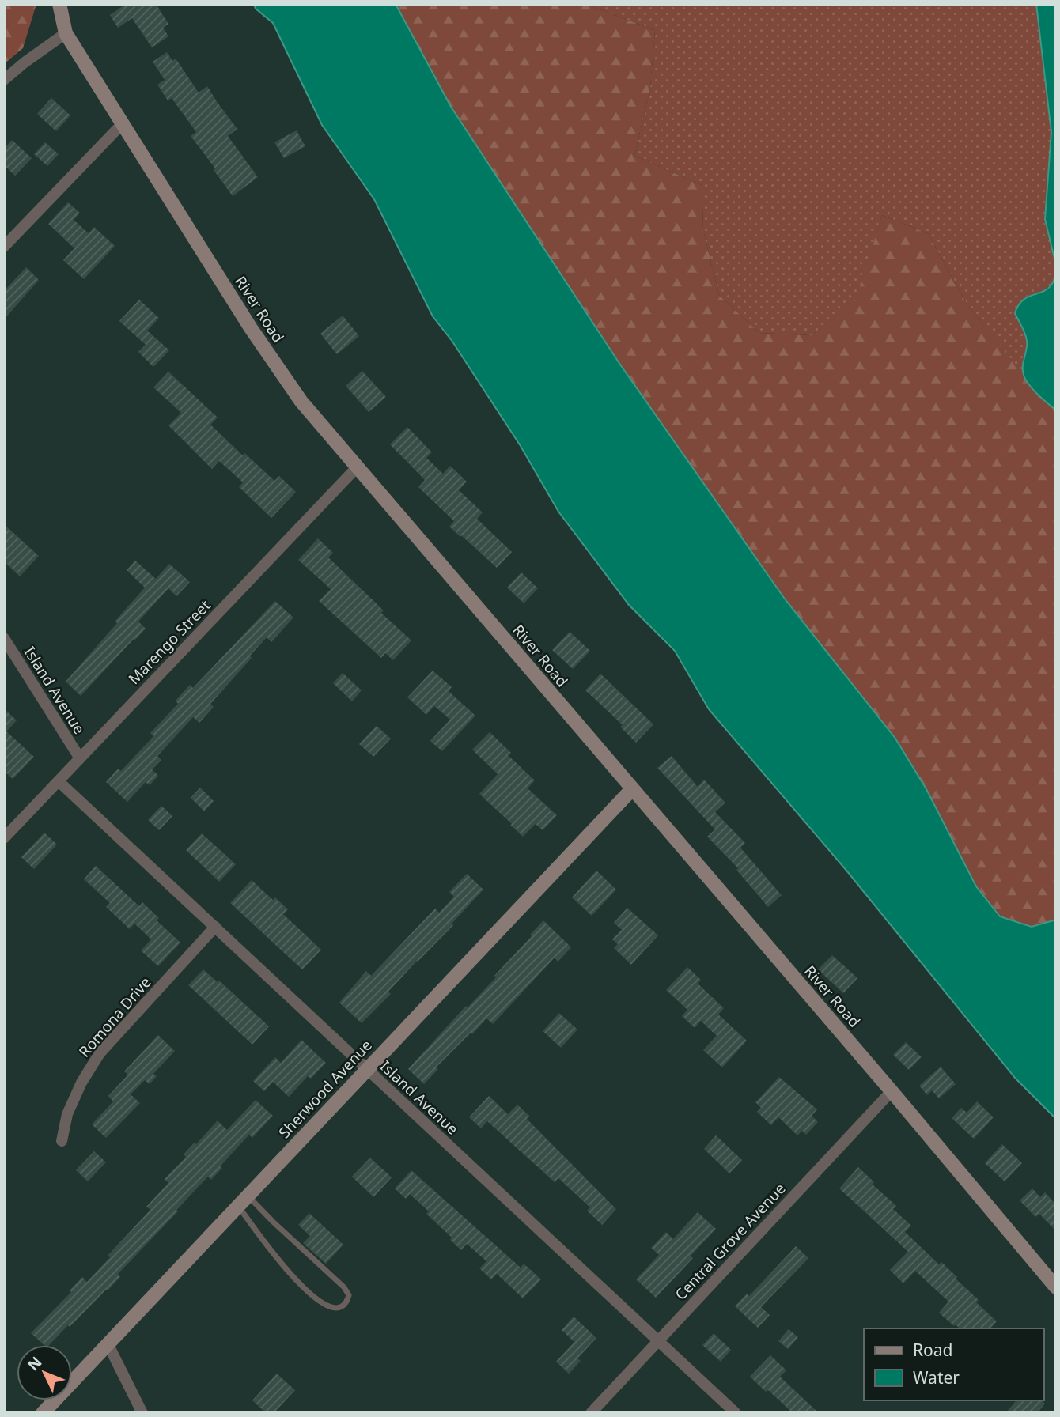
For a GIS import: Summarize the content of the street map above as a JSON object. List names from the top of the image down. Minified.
{"streets":{"street":["River Road","Marengo Street","Island Avenue","Romona Drive","Sherwood Avenue","Central Grove Avenue"]},"crossings":[["River Road","Marengo Street"],["River Road","Sherwood Avenue"],["River Road","Central Grove Avenue"],["Marengo Street","Island Avenue"],["Island Avenue","Romona Drive"],["Island Avenue","Sherwood Avenue"],["Island Avenue","Central Grove Avenue"]],"legend":["Road","Water"],"north":"top left"}
